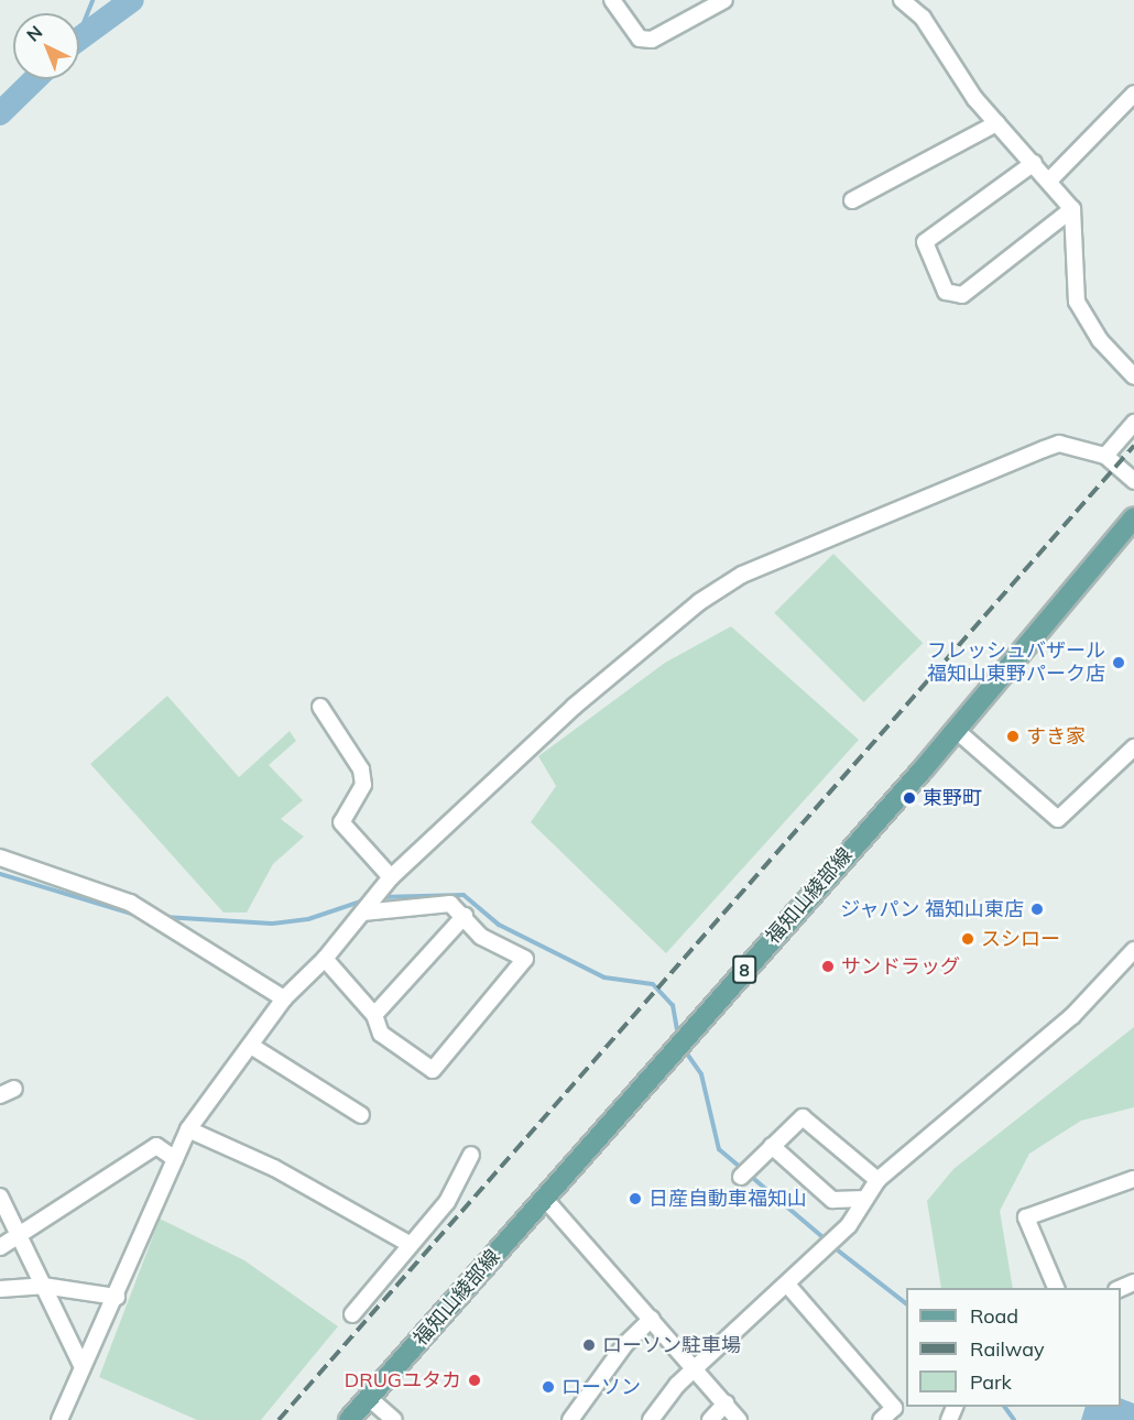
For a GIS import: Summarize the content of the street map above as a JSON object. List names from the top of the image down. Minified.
{"streets":{"main road":["福知山綾部線","8"]},"places":["フレッシュバザール 福知山東野パーク店","すき家","東野町","ジャパン 福知山東店","スシロー","サンドラッグ","日産自動車福知山","ローソン駐車場","DRUGユタカ","ローソン"],"legend":["Road","Railway","Park"],"north":"top left"}
